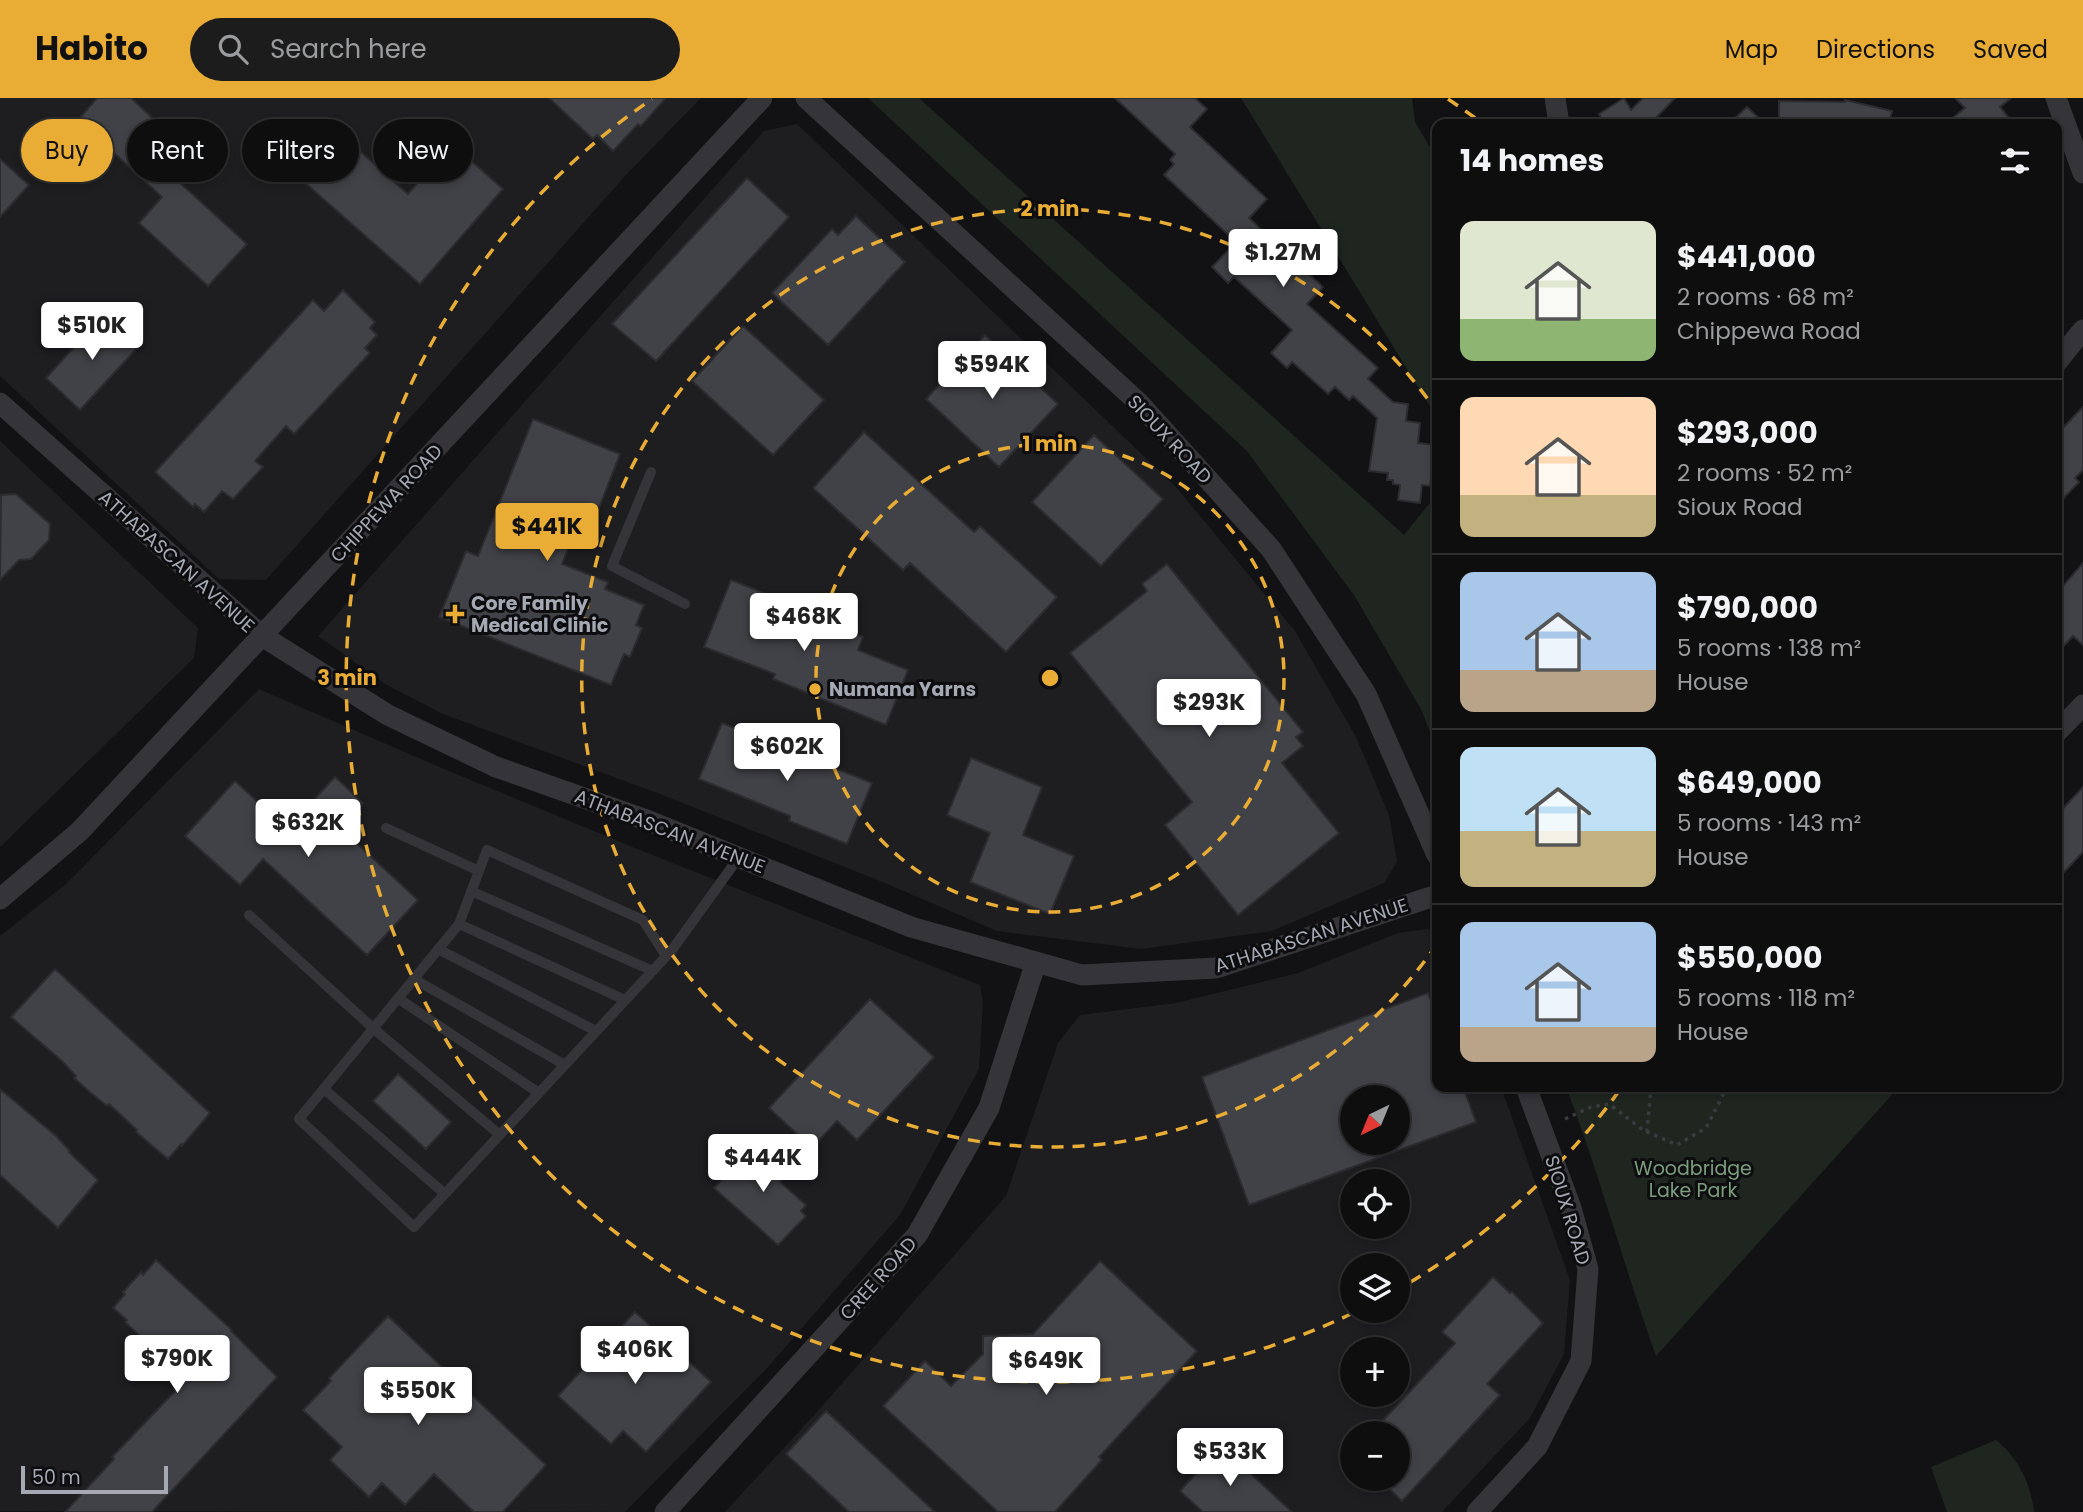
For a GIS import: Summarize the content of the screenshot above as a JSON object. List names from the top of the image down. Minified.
{"streets":{"street":["SIOUX ROAD","CHIPPEWA ROAD","ATHABASCAN AVENUE","CREE ROAD"]},"crossings":[["CHIPPEWA ROAD","ATHABASCAN AVENUE"],["ATHABASCAN AVENUE","CREE ROAD"]],"parks":["Woodbridge Lake Park"],"places":{"health":["Core Family Medical Clinic"],"other":["Numana Yarns"]},"scale_bar":"50 m","north":"bottom left","page":{"header":"Habito","search":"Search here","nav":["Map","Directions","Saved"],"chip":["Buy","Rent","Filters","New"],"heading":"14 homes","list":[{"name":"$441,000","note":"2 rooms · 68 m² · Chippewa Road"},{"name":"$293,000","note":"2 rooms · 52 m² · Sioux Road"},{"name":"$790,000","note":"5 rooms · 138 m² · House"},{"name":"$649,000","note":"5 rooms · 143 m² · House"},{"name":"$550,000","note":"5 rooms · 118 m² · House"}],"price":["$1.27M","$510K","$594K","$441K","$468K","$293K","$602K","$632K","$444K","$406K","$790K","$649K","$550K","$533K"],"map_buttons":["+","−"],"scale":"50 m"},"rings":["2 min","1 min","3 min"]}
